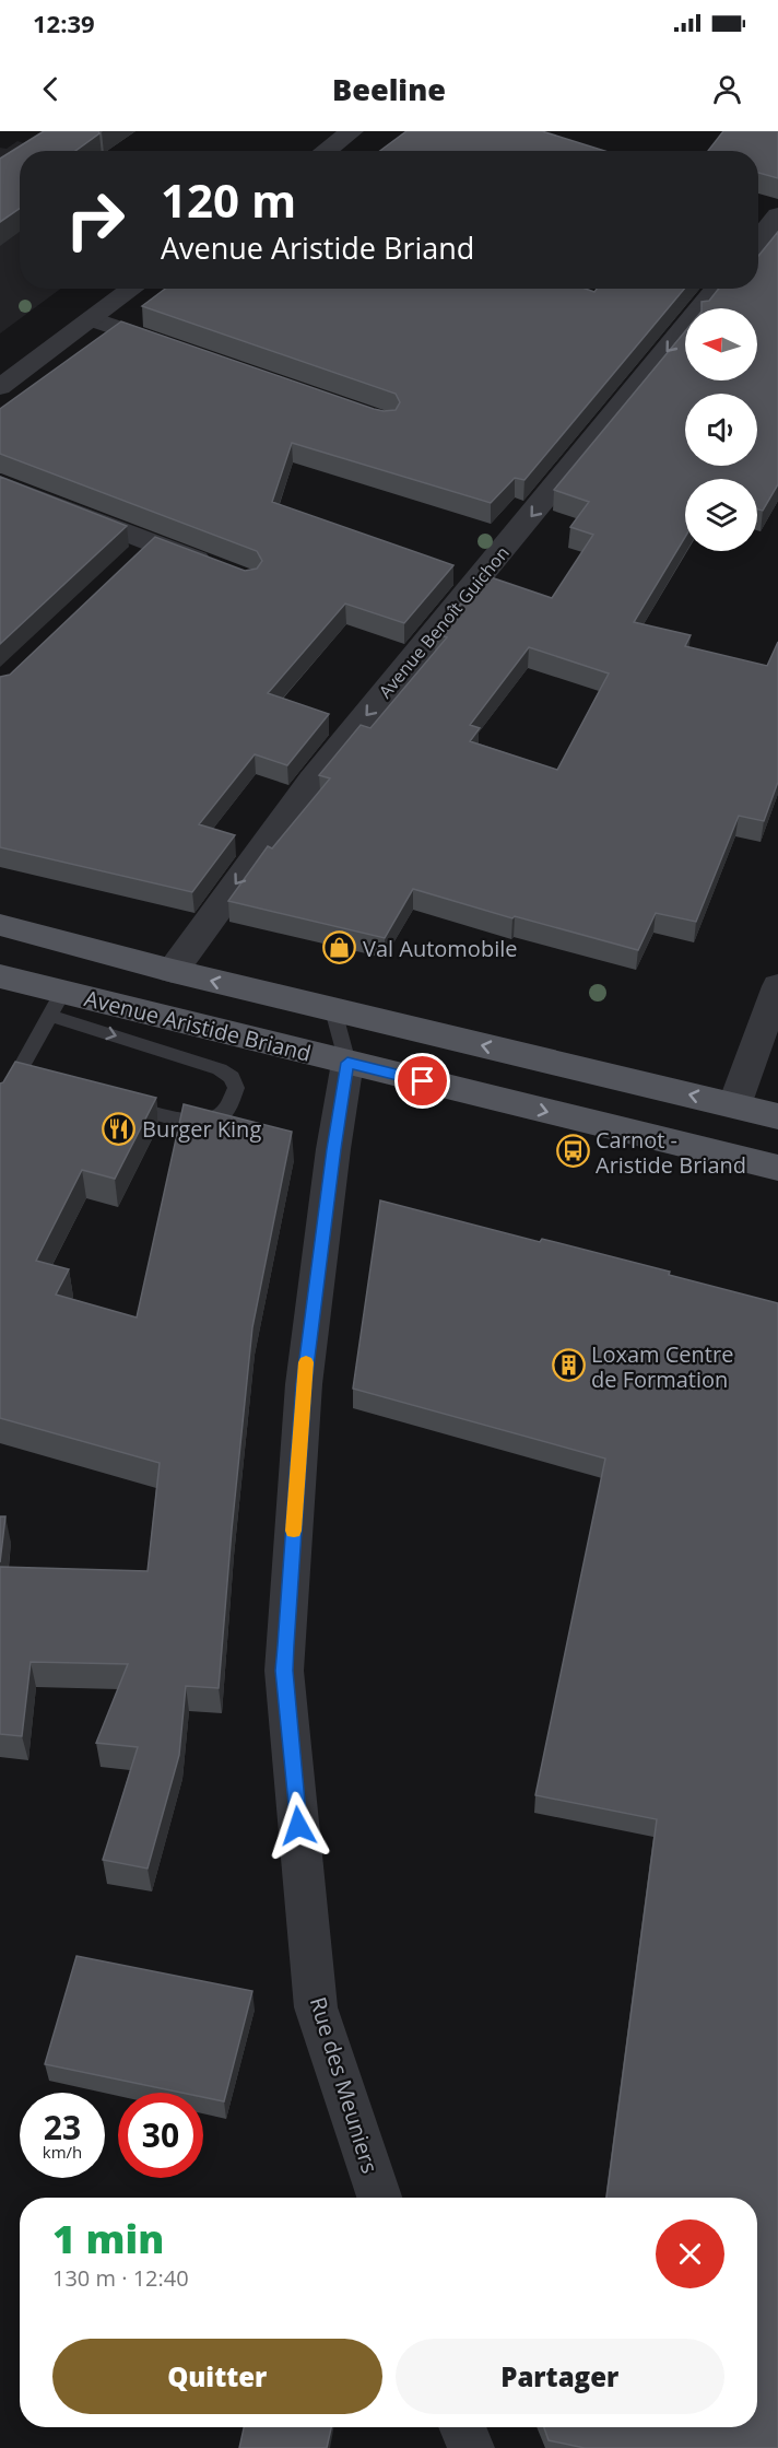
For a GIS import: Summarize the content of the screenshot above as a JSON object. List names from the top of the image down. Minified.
{"streets":{"main road":["Avenue Aristide Briand"],"street":["Avenue Benoît Guichon","Rue des Meuniers"]},"crossings":[["Avenue Aristide Briand","Rue des Meuniers"]],"one_way":["Avenue Benoît Guichon"],"places":{"shop":["Val Automobile"],"restaurant":["Burger King"],"bus stop":["Carnot - Aristide Briand"],"building":["Loxam Centre de Formation"]},"north":"left","page":{"status":"12:39","header":"Beeline","turn":["120 m","Avenue Aristide Briand"],"speed":"23 km/h","limit":"30","heading":["1 min","130 m · 12:40"],"buttons":["Quitter","Partager"]}}
